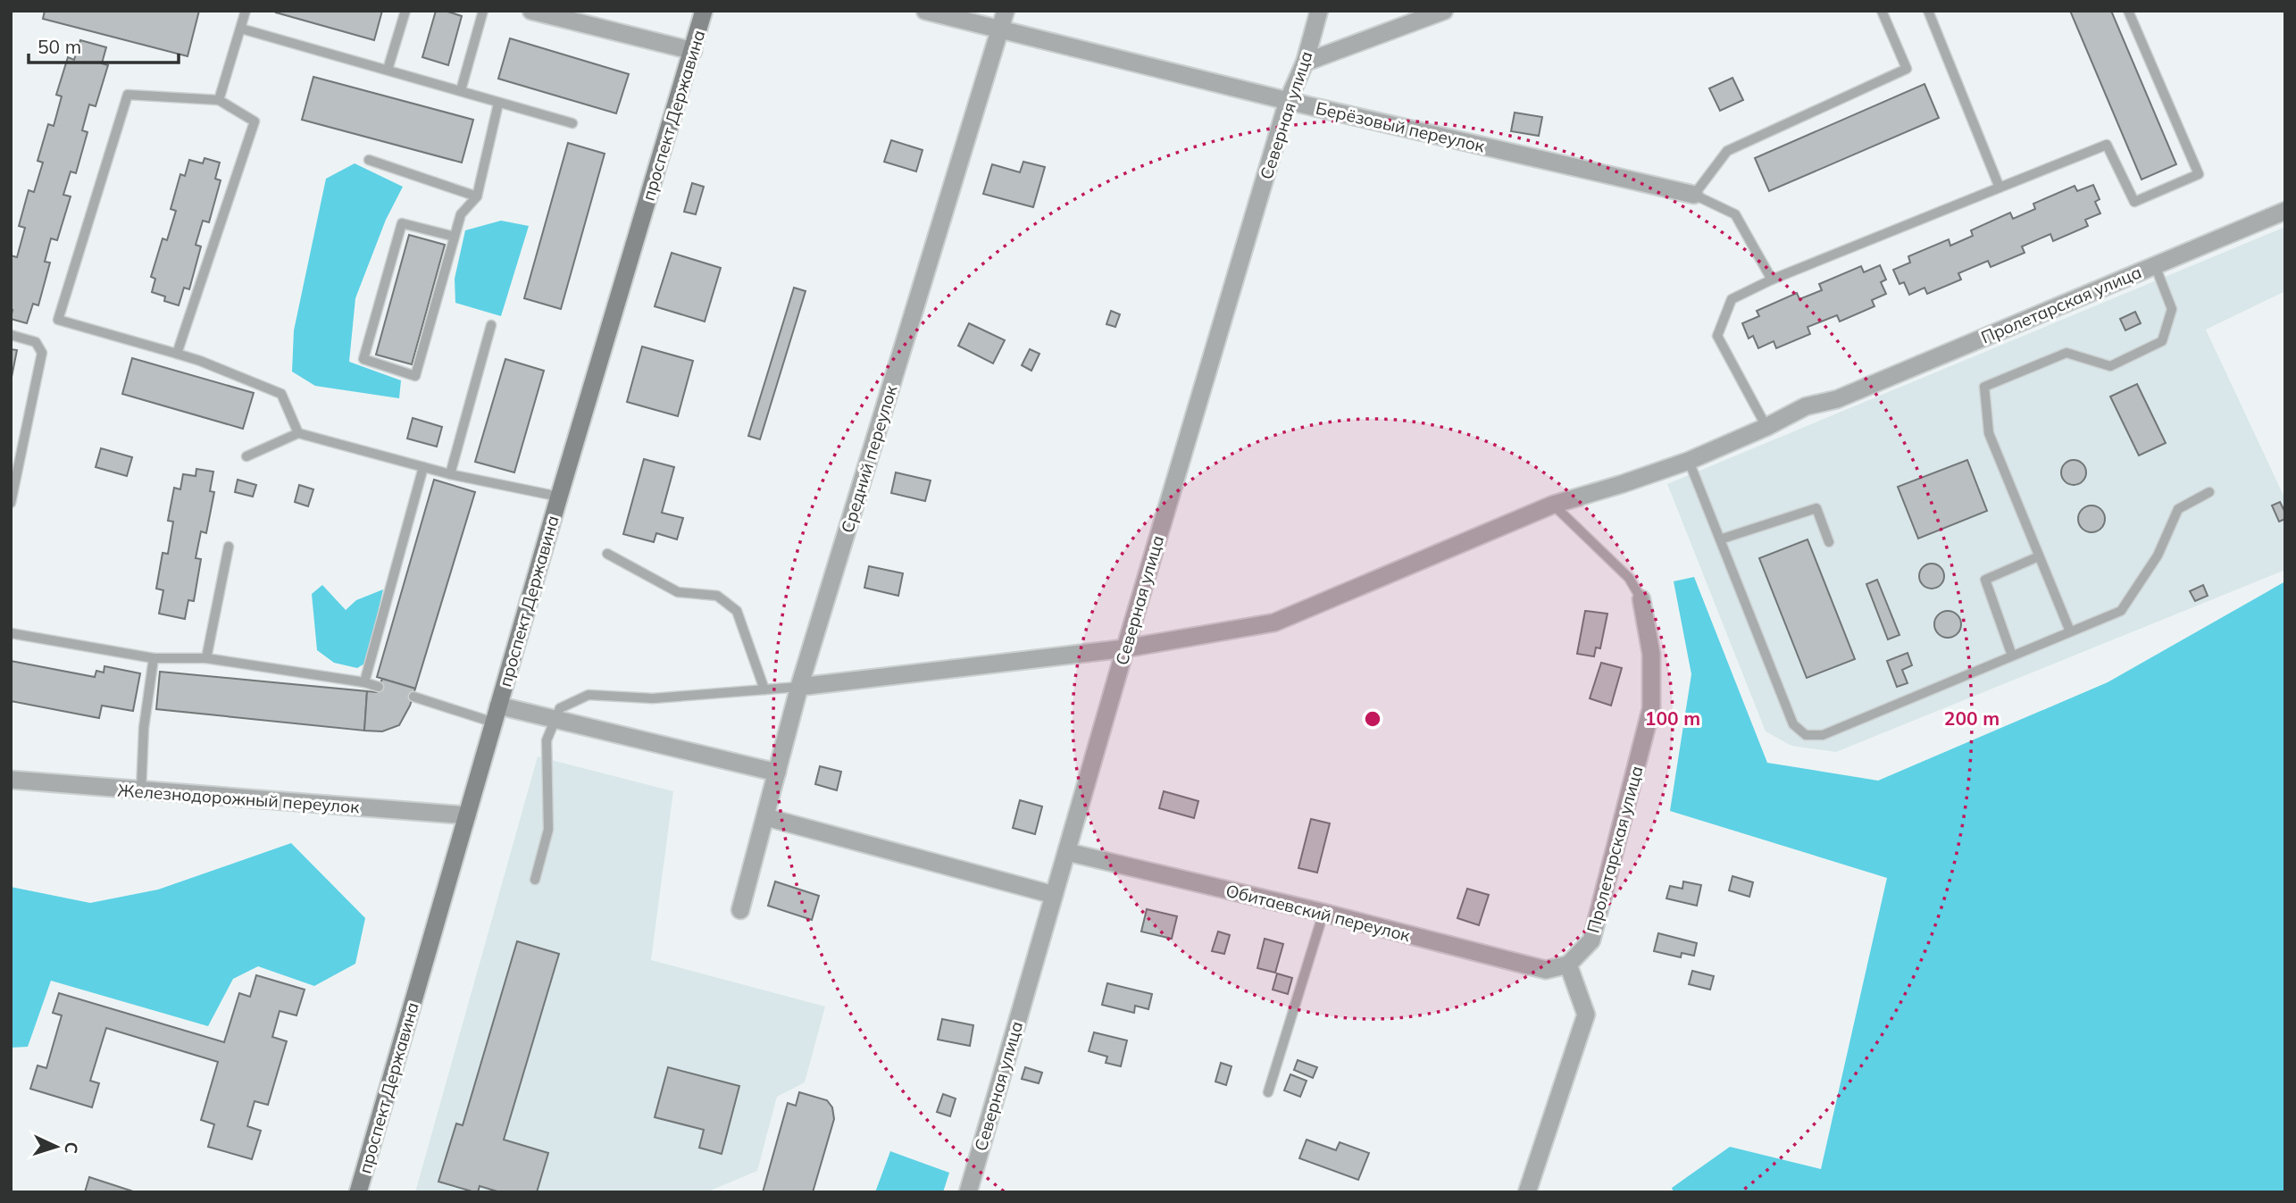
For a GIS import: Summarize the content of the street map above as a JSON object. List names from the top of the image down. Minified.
{"streets":{"main road":["проспект Державина"],"street":["Северная улица","Берёзовый переулок","Пролетарская улица","Средний переулок","Железнодорожный переулок","Обитаевский переулок"]},"crossings":[["проспект Державина","Железнодорожный переулок"],["Северная улица","Берёзовый переулок"],["Северная улица","Пролетарская улица"],["Северная улица","Обитаевский переулок"],["Берёзовый переулок","Средний переулок"],["Пролетарская улица","Средний переулок"],["Пролетарская улица","Обитаевский переулок"]],"scale_bar":"50 m","north":"right","rings":["100 m","200 m"]}
